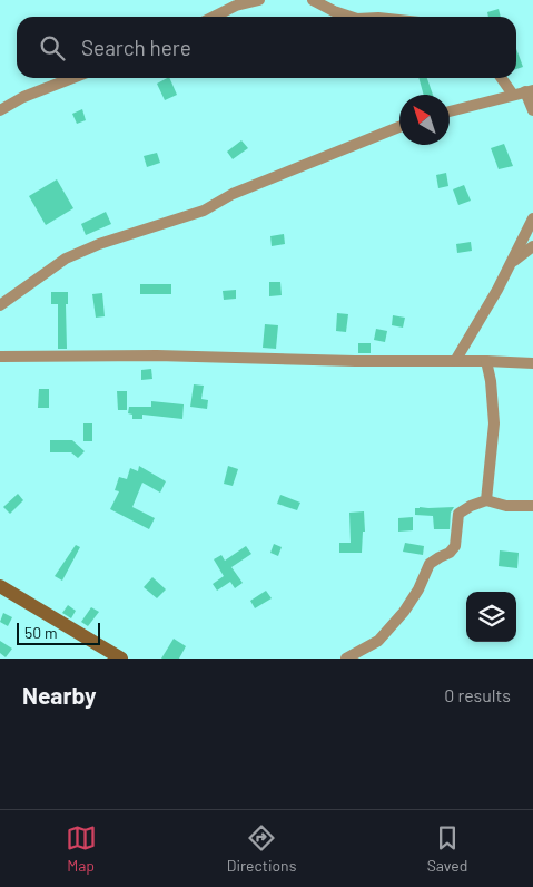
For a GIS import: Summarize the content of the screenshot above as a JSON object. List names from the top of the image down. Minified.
{"scale_bar":"50 m","north":"top left","page":{"search":"Search here","scale":"50 m","heading":["Nearby","0 results"],"nav":["Map","Directions","Saved"]}}
